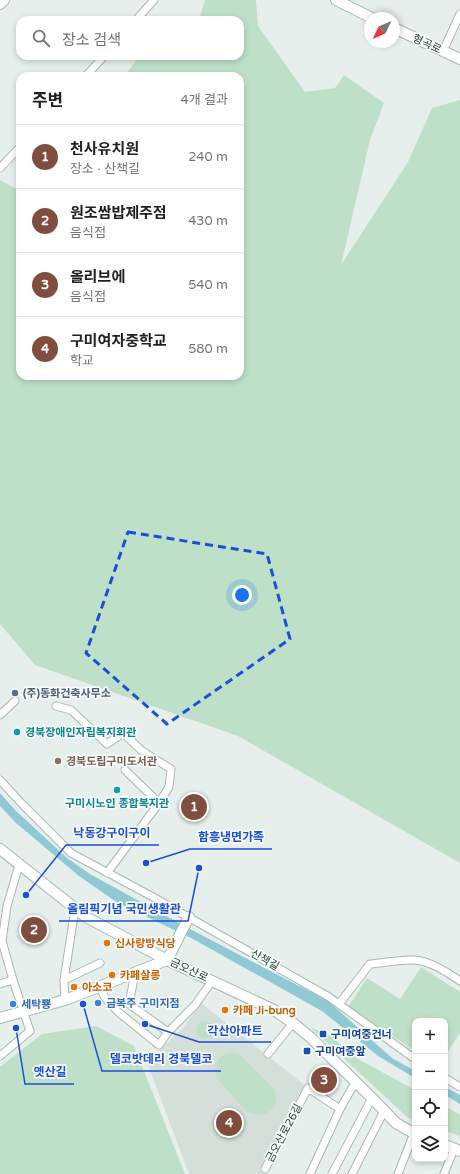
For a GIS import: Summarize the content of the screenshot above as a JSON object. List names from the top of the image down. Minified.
{"streets":{"street":["형곡로","산책길","금오산로","금오산로26길"]},"places":{"other":["(주)동화건축사무소","경북장애인자립복지회관","경북도립구미도서관","구미시노인 종합복지관","함흥냉면가족","올림픽기념 국민생활관","낙동강구이구이","신사랑방식당","카페살롱","아소코","금복주 구미지점","세탁뿅","델코밧데리 경북델코","카페 Ji-bung","각산아파트","옛산길"],"transit":["구미여중건너","구미여중앞"]},"north":"bottom left","page":{"search":"장소 검색","heading":["주변","4개 결과"],"list":[{"mark":"1","name":"천사유치원","note":"장소 · 산책길","value":"240 m"},{"mark":"2","name":"원조쌈밥제주점","note":"음식점","value":"430 m"},{"mark":"3","name":"올리브에","note":"음식점","value":"540 m"},{"mark":"4","name":"구미여자중학교","note":"학교","value":"580 m"}],"pins":["1","2","3","4"],"map_buttons":["+","−"]}}
